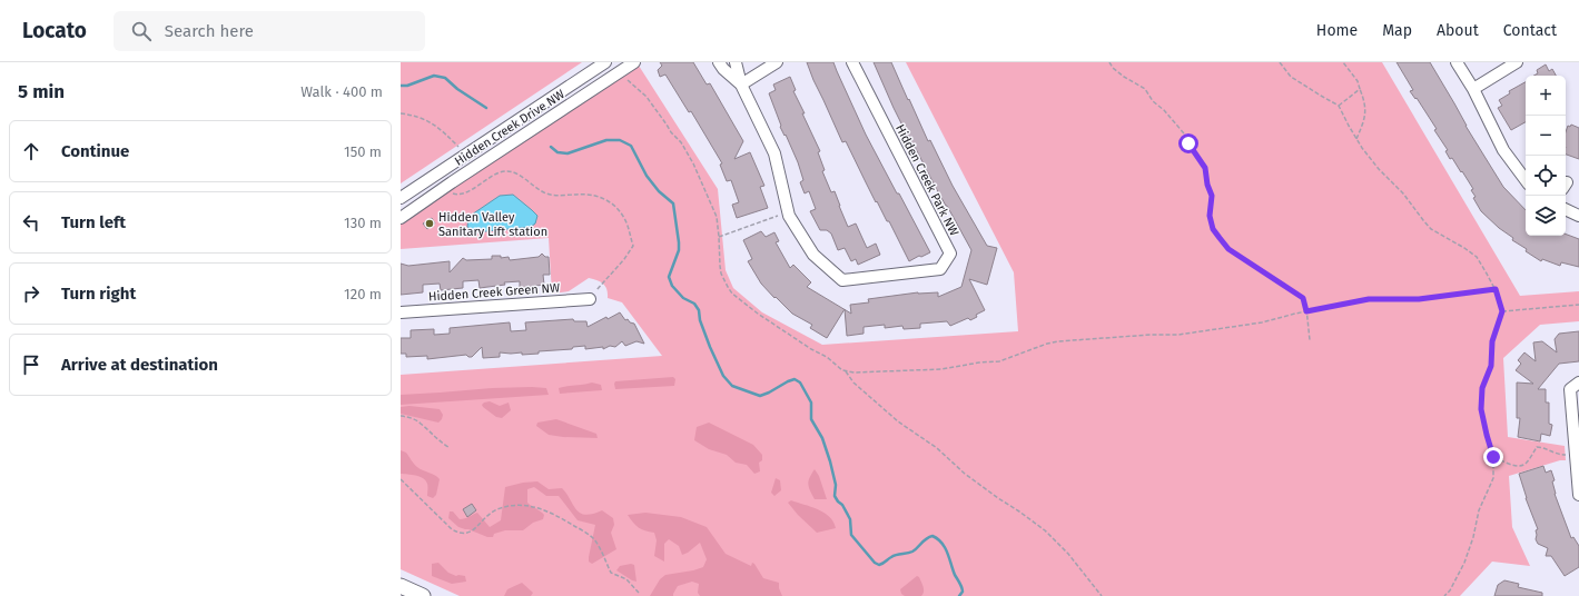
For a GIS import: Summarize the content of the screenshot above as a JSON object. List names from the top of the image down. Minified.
{"streets":{"street":["Hidden Creek Drive NW","Hidden Creek Park NW","Hidden Creek Green NW"]},"places":["Hidden Valley Sanitary Lift station"],"page":{"header":"Locato","search":"Search here","nav":["Home","Map","About","Contact"],"heading":["5 min","Walk · 400 m"],"map_buttons":["+","−"],"list":[["Continue","150 m"],["Turn left","130 m"],["Turn right","120 m"],"Arrive at destination"]}}
